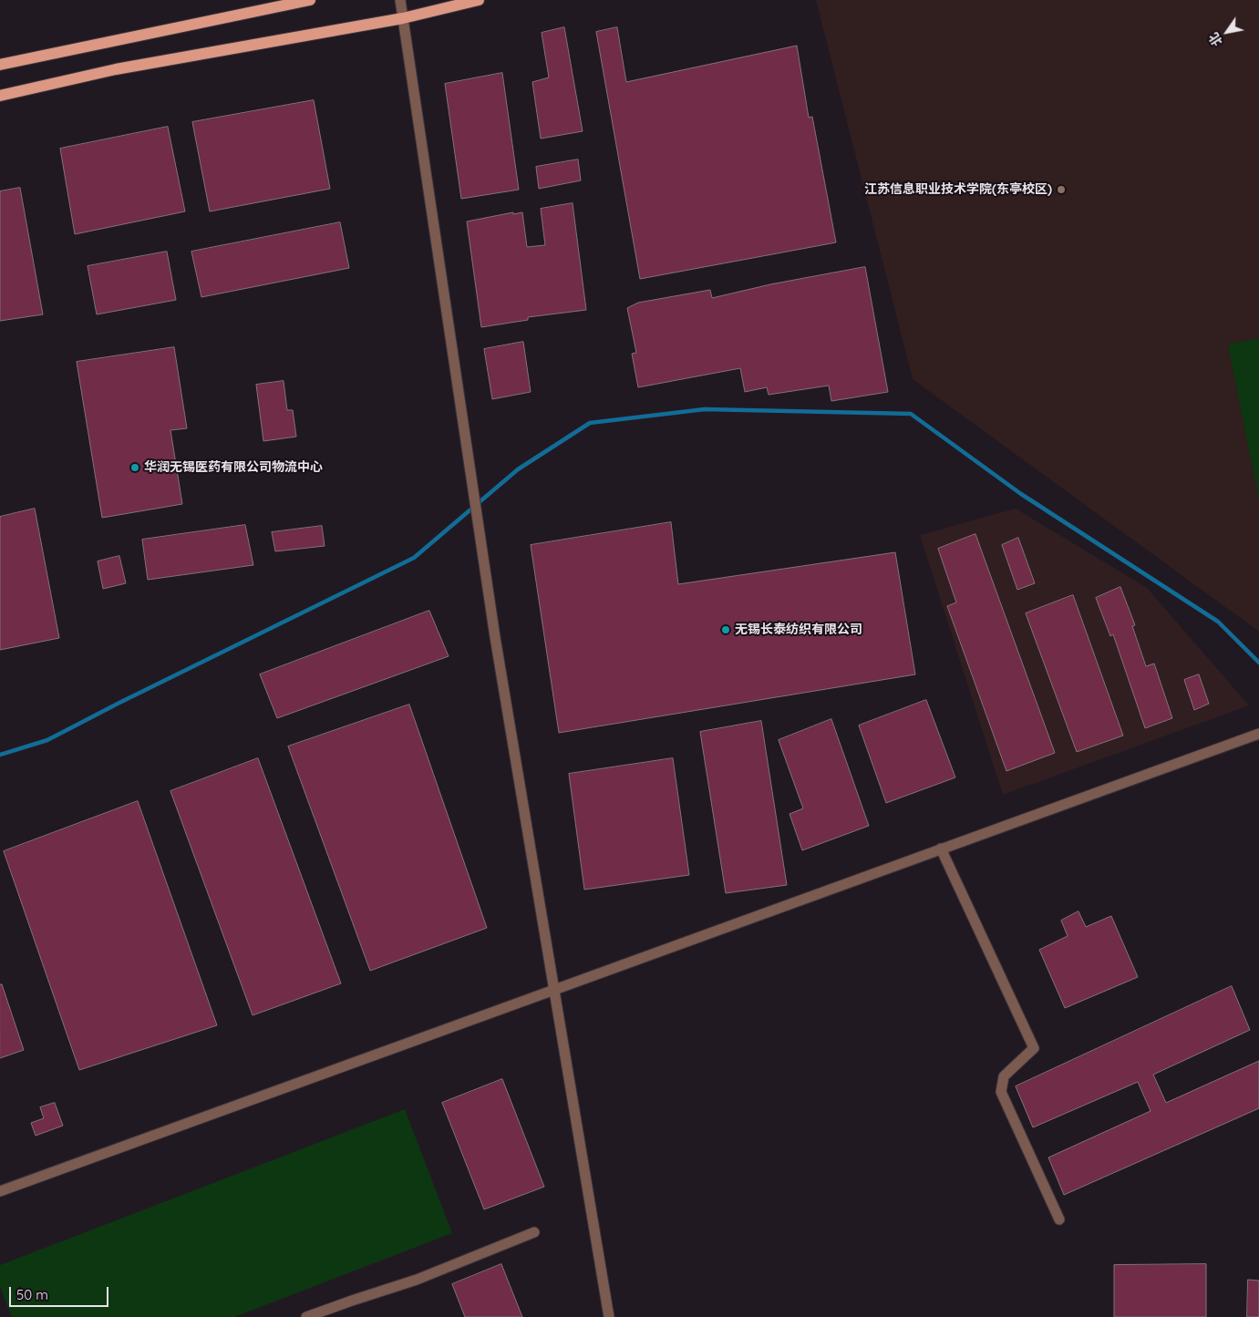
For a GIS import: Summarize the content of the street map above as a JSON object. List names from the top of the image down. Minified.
{"places":["江苏信息职业技术学院(东亭校区)","华润无锡医药有限公司物流中心","无锡长泰纺织有限公司"],"scale_bar":"50 m","north":"bottom left"}
